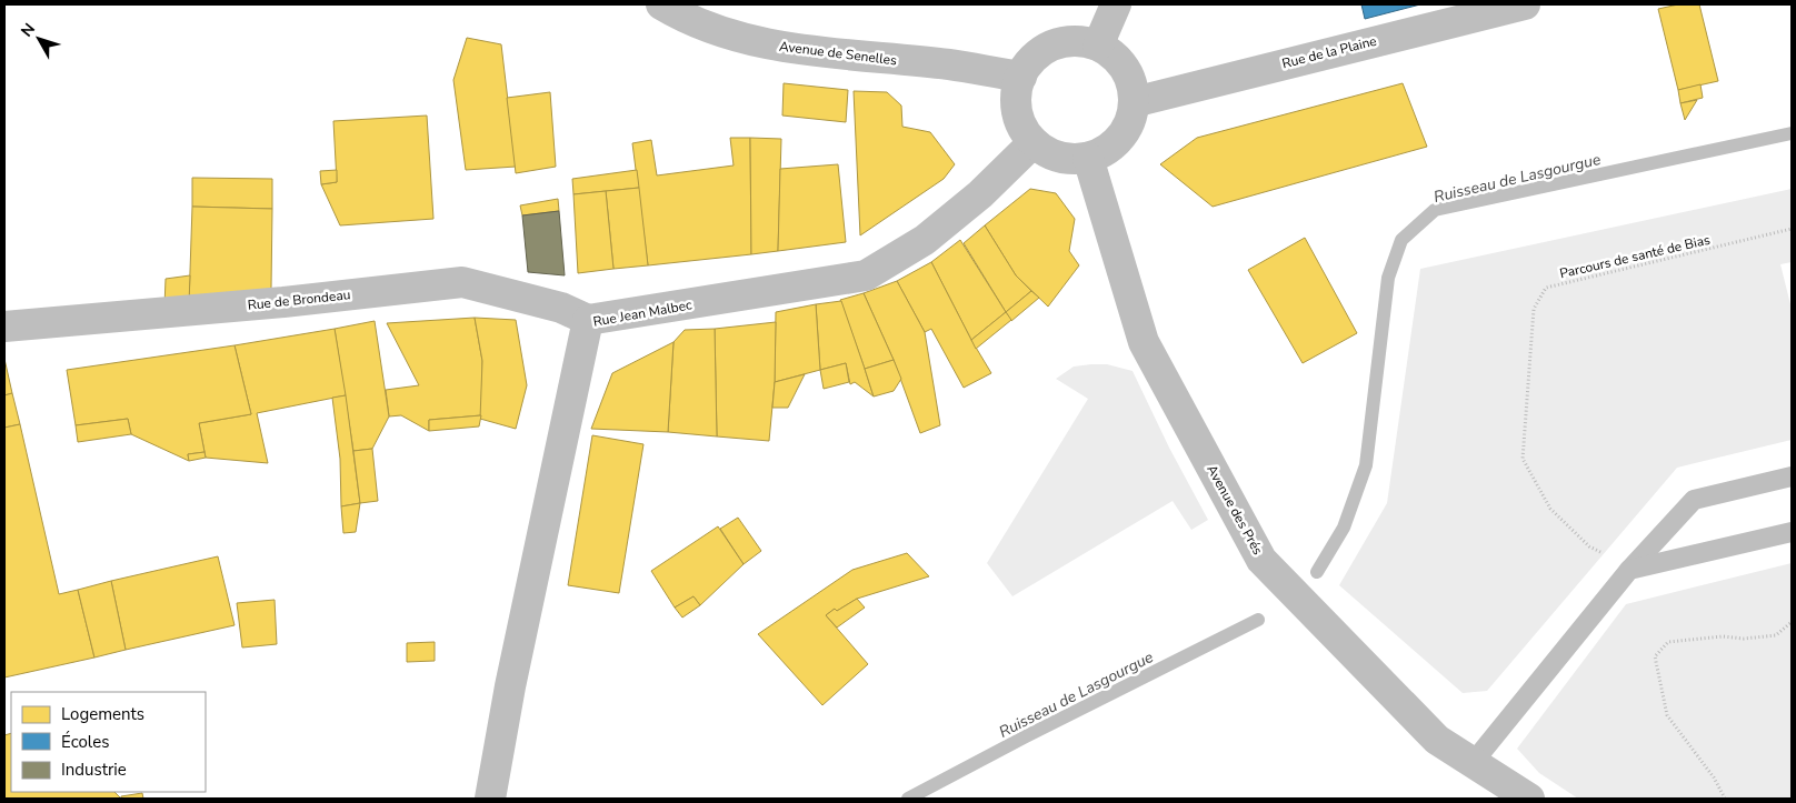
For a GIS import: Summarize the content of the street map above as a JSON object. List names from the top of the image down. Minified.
{"streets":{"street":["Rue de la Plaine","Avenue de Senelles","Rue de Brondeau","Rue Jean Malbec","Avenue des Prés"],"path":["Parcours de santé de Bias"]},"crossings":[["Rue de la Plaine","Avenue de Senelles"],["Rue de la Plaine","Rue Jean Malbec"],["Rue de la Plaine","Avenue des Prés"],["Avenue de Senelles","Rue Jean Malbec"],["Avenue de Senelles","Avenue des Prés"],["Rue de Brondeau","Rue Jean Malbec"],["Rue Jean Malbec","Avenue des Prés"]],"water":["Ruisseau de Lasgourgue"],"legend":["Logements","Écoles","Industrie"],"north":"top left"}
